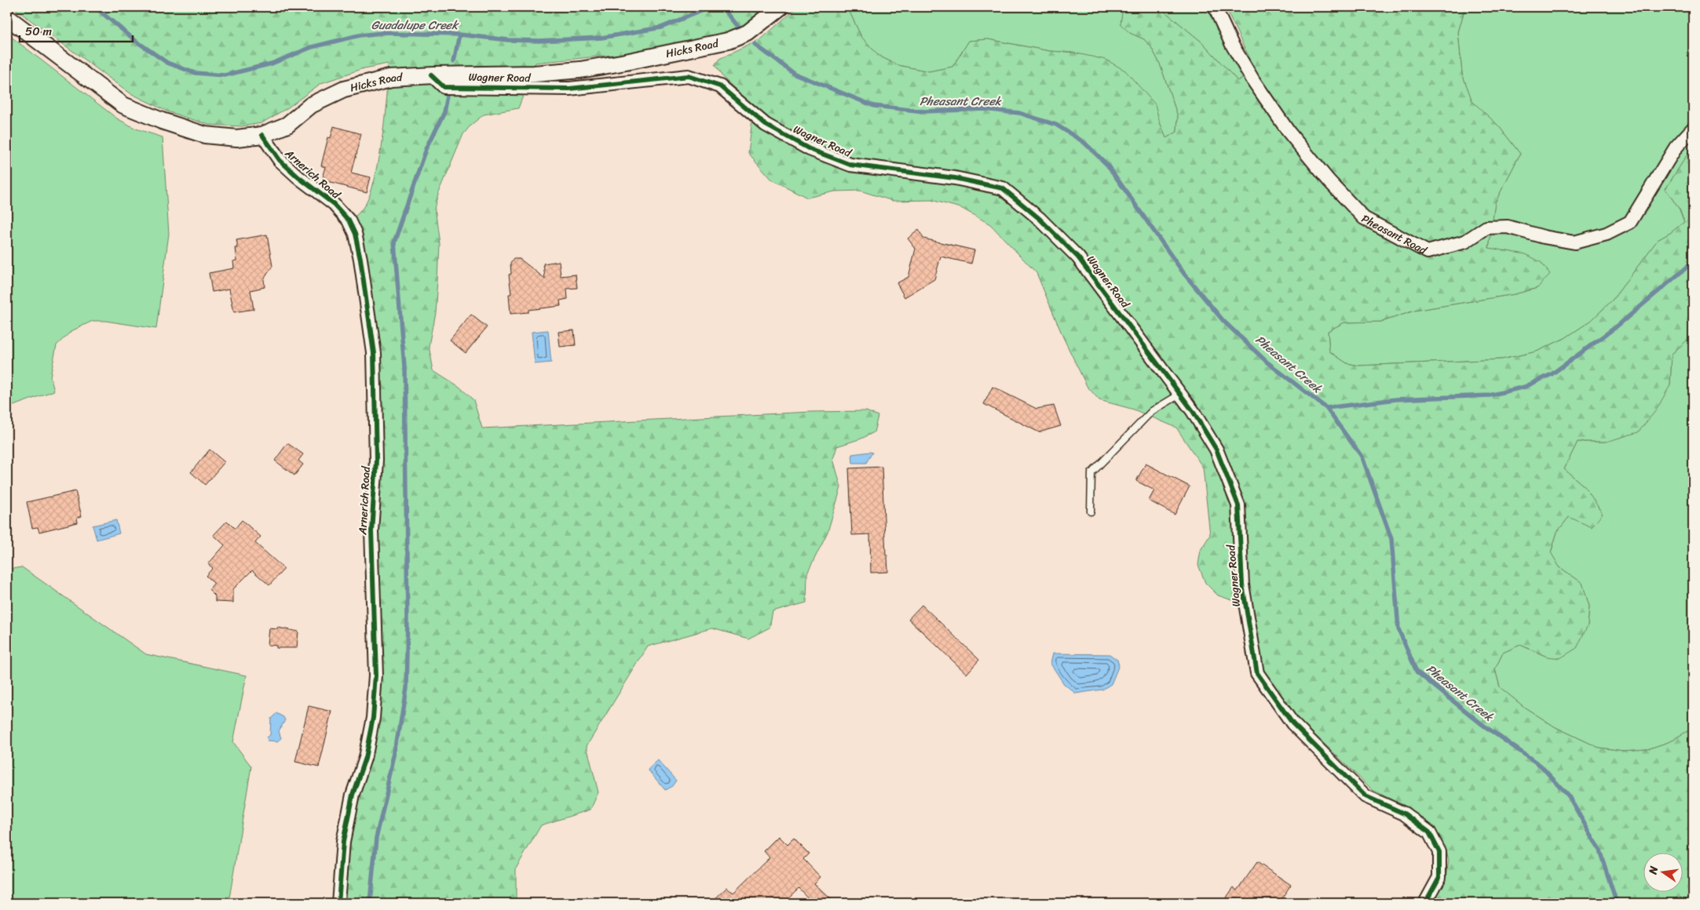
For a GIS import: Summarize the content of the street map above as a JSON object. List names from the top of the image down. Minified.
{"streets":{"street":["Hicks Road","Wagner Road","Arnerich Road","Pheasant Road"]},"crossings":[["Hicks Road","Wagner Road"],["Hicks Road","Arnerich Road"]],"water":["Guadalupe Creek","Pheasant Creek"],"scale_bar":"50 m","north":"left"}
